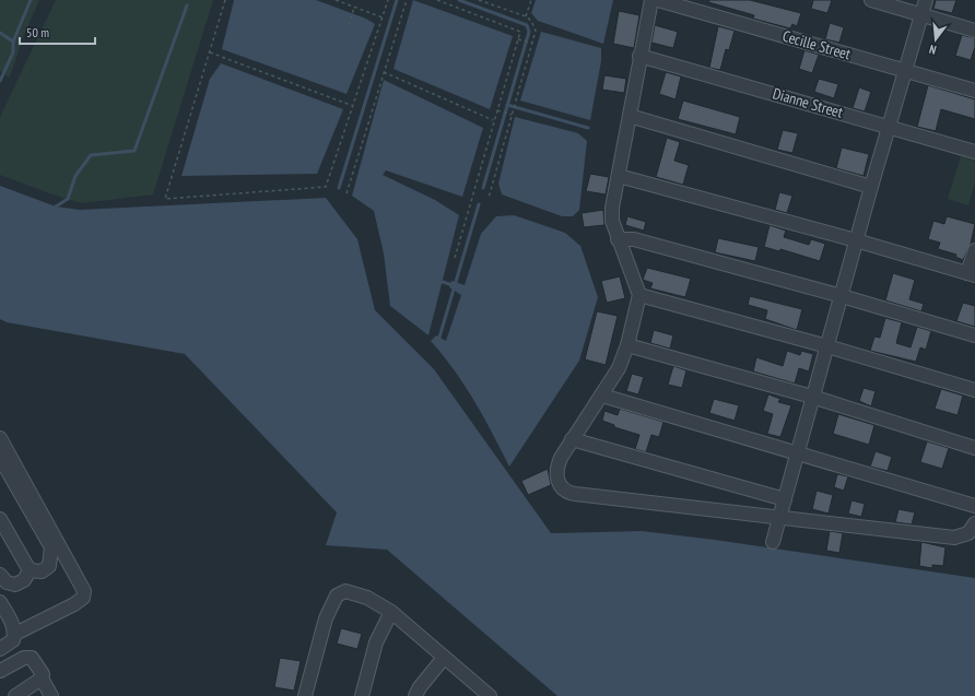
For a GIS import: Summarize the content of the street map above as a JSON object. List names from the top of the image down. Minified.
{"streets":{"street":["Cecille Street","Dianne Street"]},"scale_bar":"50 m","north":"bottom"}
